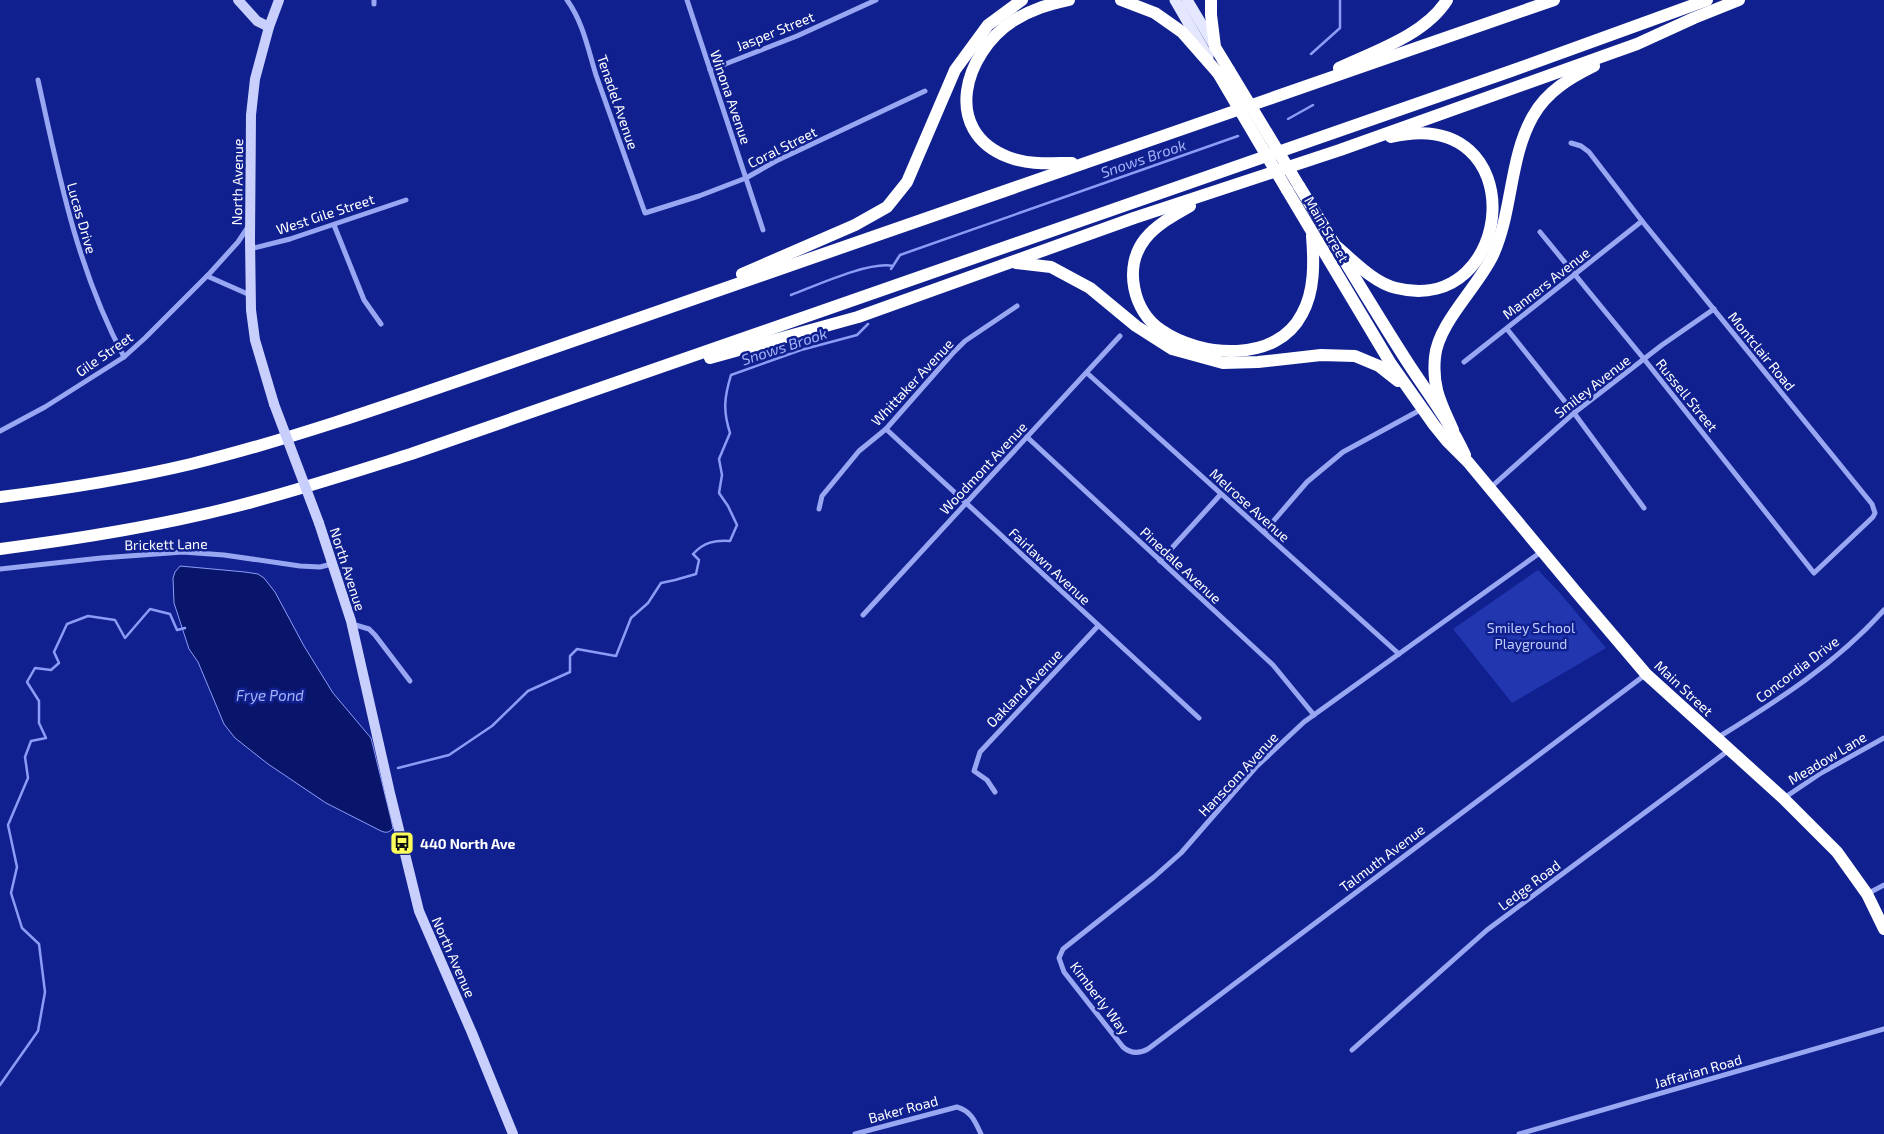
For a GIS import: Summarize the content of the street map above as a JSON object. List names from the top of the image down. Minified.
{"streets":{"highway":["Main Street"],"main road":["North Avenue"],"street":["Jasper Street","Winona Avenue","Tenadel Avenue","Coral Street","West Gile Street","Lucas Drive","Manners Avenue","Montclair Road","Gile Street","Whittaker Avenue","Smiley Avenue","Russell Street","Woodmont Avenue","Melrose Avenue","Brickett Lane","Pinedale Avenue","Fairlawn Avenue","Concordia Drive","Oakland Avenue","Meadow Lane","Hanscom Avenue","Talmuth Avenue","Ledge Road","Kimberly Way","Jaffarian Road","Baker Road"]},"crossings":[["Jasper Street","Winona Avenue"],["Winona Avenue","Coral Street"],["Tenadel Avenue","Coral Street"],["North Avenue","West Gile Street"],["North Avenue","Gile Street"],["North Avenue","Brickett Lane"],["Lucas Drive","Gile Street"],["Main Street","Smiley Avenue"],["Main Street","Concordia Drive"],["Main Street","Meadow Lane"],["Main Street","Hanscom Avenue"],["Main Street","Talmuth Avenue"],["Main Street","Ledge Road"],["Manners Avenue","Montclair Road"],["Manners Avenue","Russell Street"],["Montclair Road","Smiley Avenue"],["Montclair Road","Russell Street"],["Whittaker Avenue","Fairlawn Avenue"],["Smiley Avenue","Russell Street"],["Woodmont Avenue","Melrose Avenue"],["Woodmont Avenue","Pinedale Avenue"],["Woodmont Avenue","Fairlawn Avenue"],["Melrose Avenue","Hanscom Avenue"],["Pinedale Avenue","Hanscom Avenue"],["Fairlawn Avenue","Oakland Avenue"],["Hanscom Avenue","Kimberly Way"],["Talmuth Avenue","Kimberly Way"]],"water":["Snows Brook","Frye Pond"],"parks":["Smiley School Playground"],"places":{"bus stop":["440 North Ave"]}}
